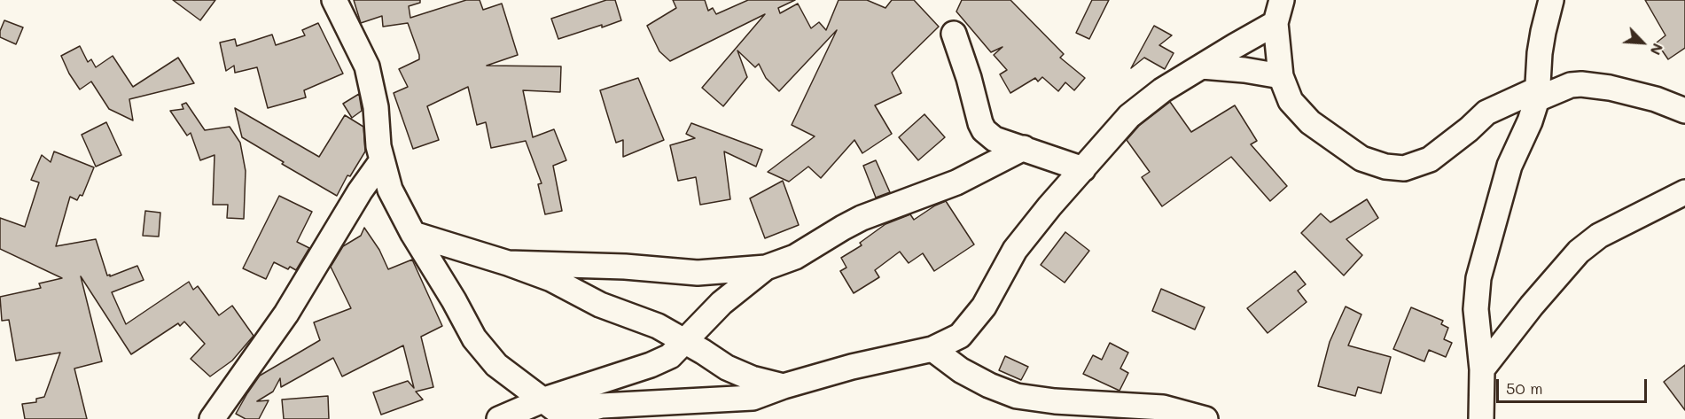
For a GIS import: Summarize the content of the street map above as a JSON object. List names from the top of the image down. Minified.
{"scale_bar":"50 m","north":"bottom right"}
